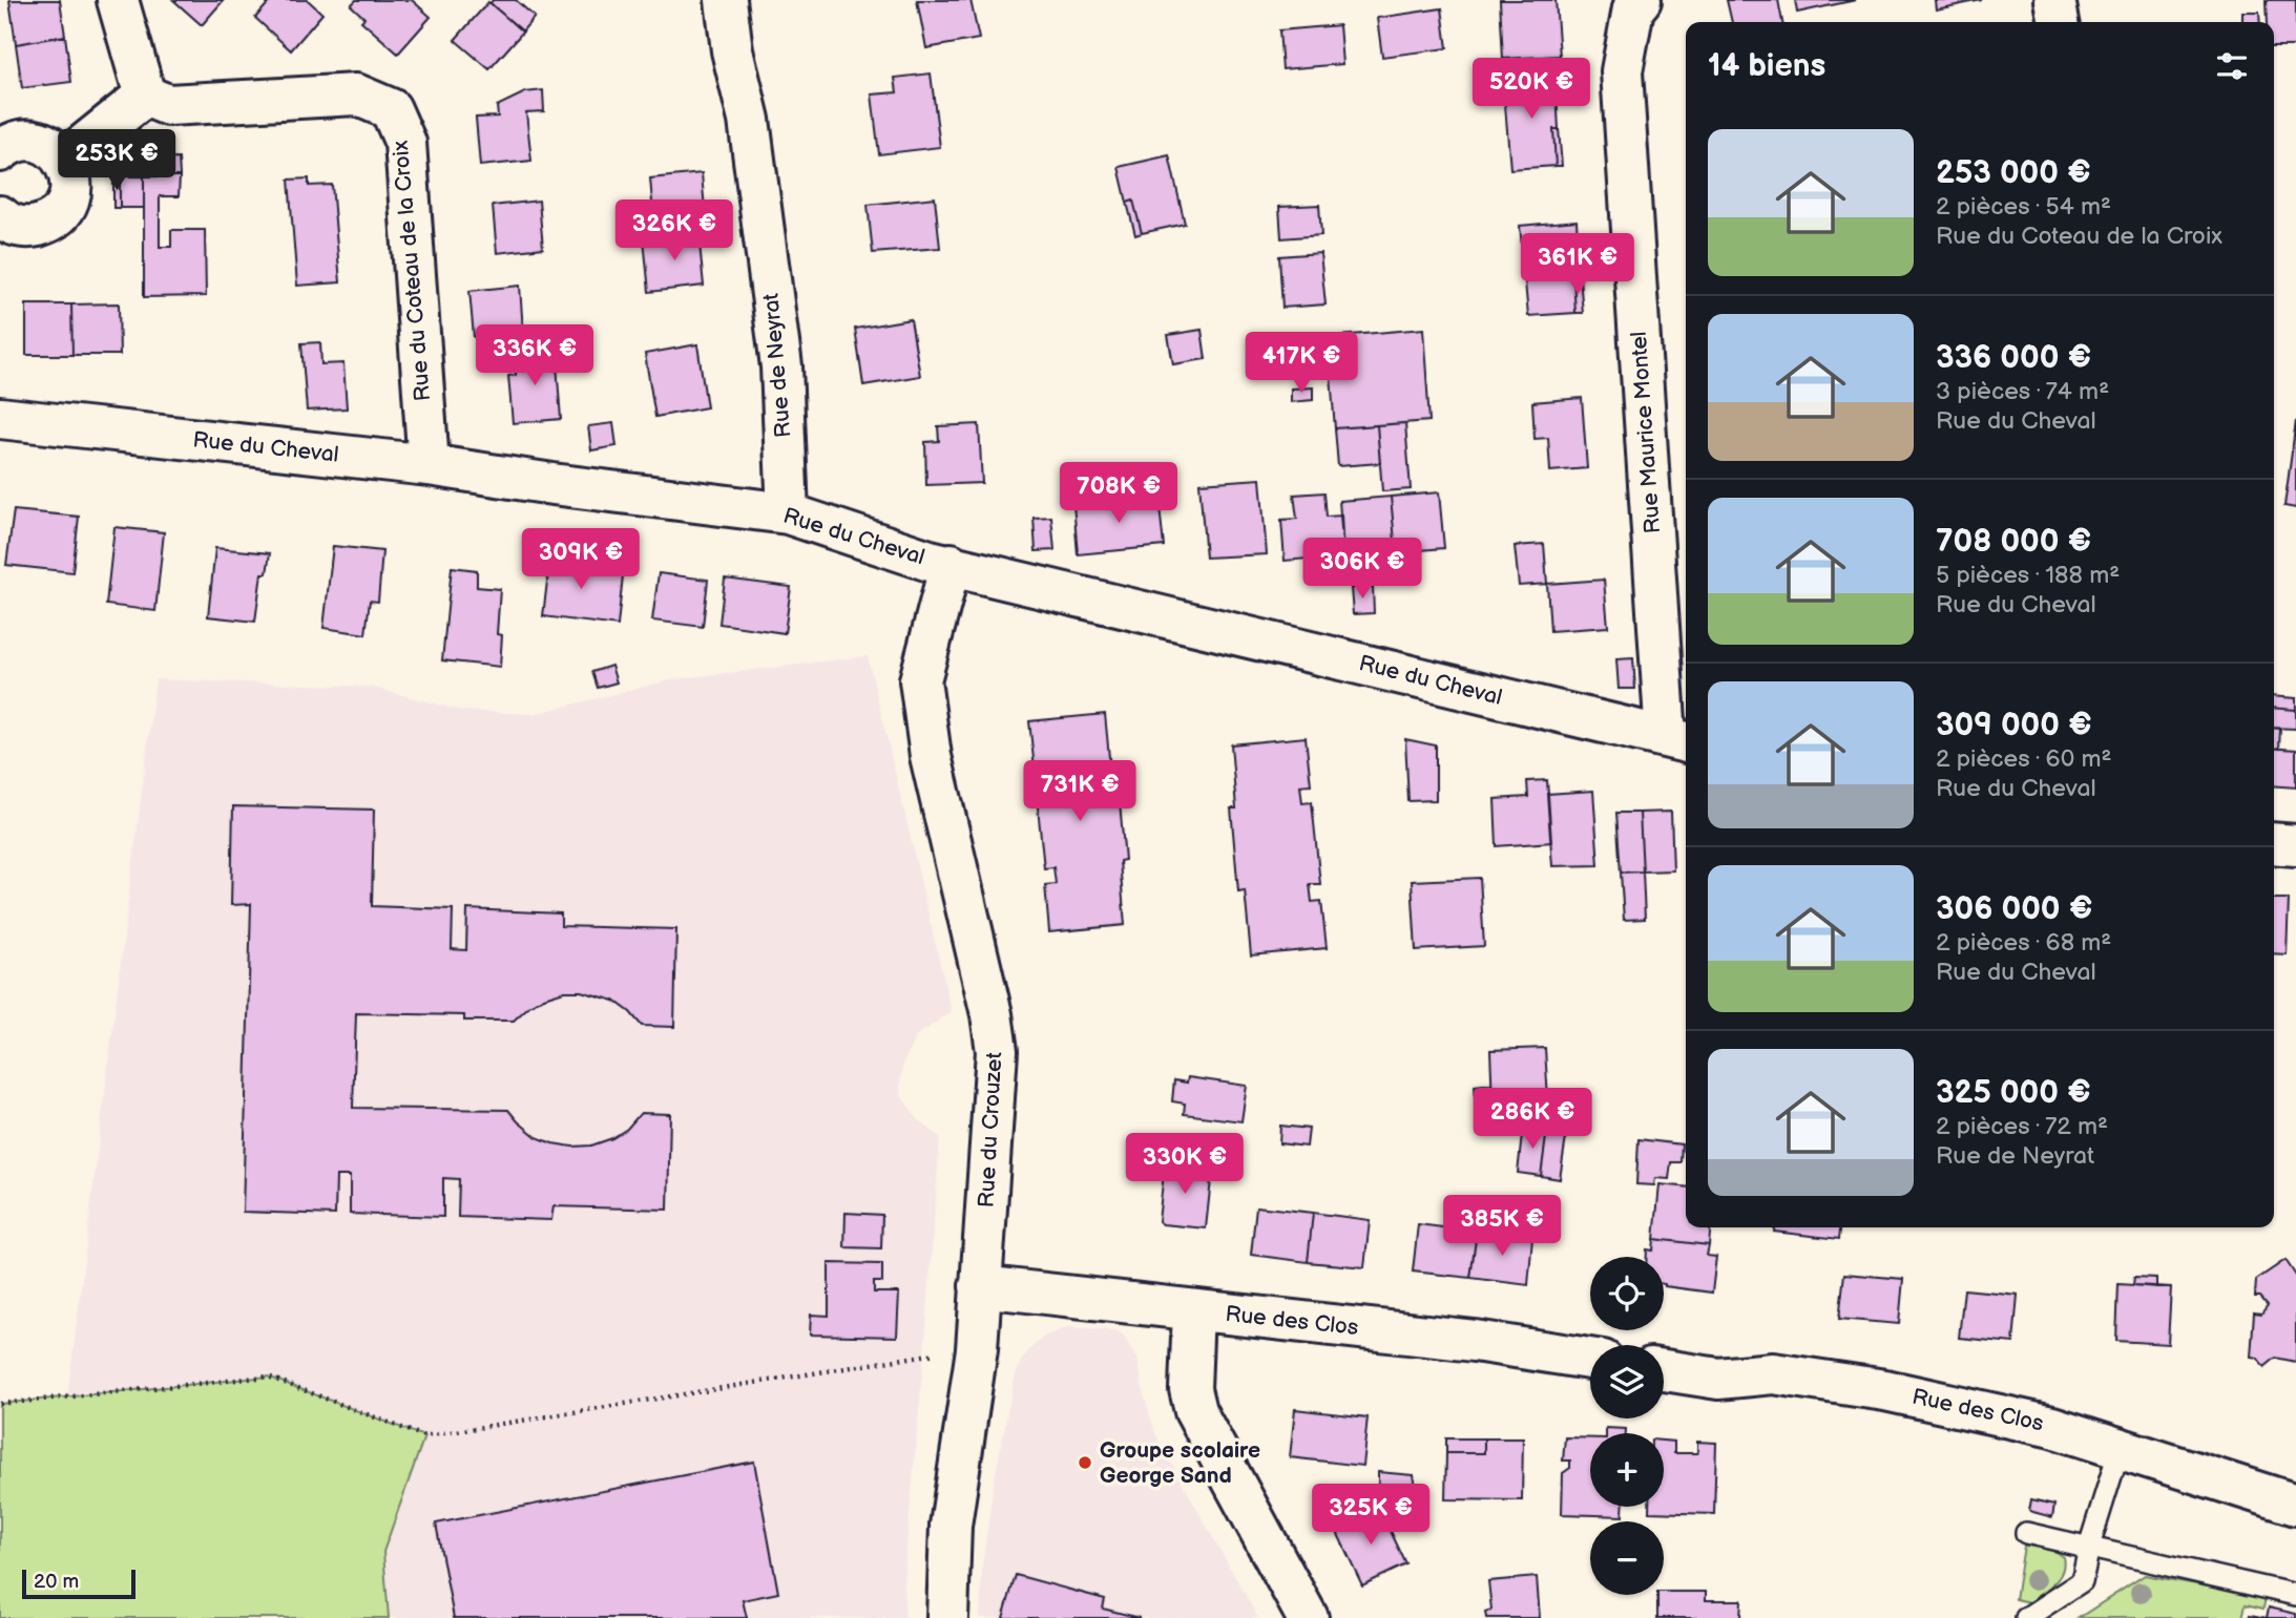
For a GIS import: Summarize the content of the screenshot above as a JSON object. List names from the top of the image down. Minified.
{"streets":{"street":["Rue du Coteau de la Croix","Rue de Neyrat","Rue Maurice Montel","Rue du Cheval","Rue du Crouzet","Rue des Clos"]},"crossings":[["Rue du Coteau de la Croix","Rue du Cheval"],["Rue de Neyrat","Rue du Cheval"],["Rue Maurice Montel","Rue du Cheval"],["Rue du Cheval","Rue du Crouzet"],["Rue du Crouzet","Rue des Clos"]],"places":["Groupe scolaire George Sand"],"scale_bar":"20 m","page":{"heading":"14 biens","price":["520K €","253K €","326K €","361K €","336K €","417K €","708K €","309K €","306K €","731K €","286K €","330K €","385K €","325K €"],"list":[{"name":"253 000 €","note":"2 pièces · 54 m² · Rue du Coteau de la Croix"},{"name":"336 000 €","note":"3 pièces · 74 m² · Rue du Cheval"},{"name":"708 000 €","note":"5 pièces · 188 m² · Rue du Cheval"},{"name":"309 000 €","note":"2 pièces · 60 m² · Rue du Cheval"},{"name":"306 000 €","note":"2 pièces · 68 m² · Rue du Cheval"},{"name":"325 000 €","note":"2 pièces · 72 m² · Rue de Neyrat"}],"map_buttons":["+","−"],"scale":"20 m"}}
